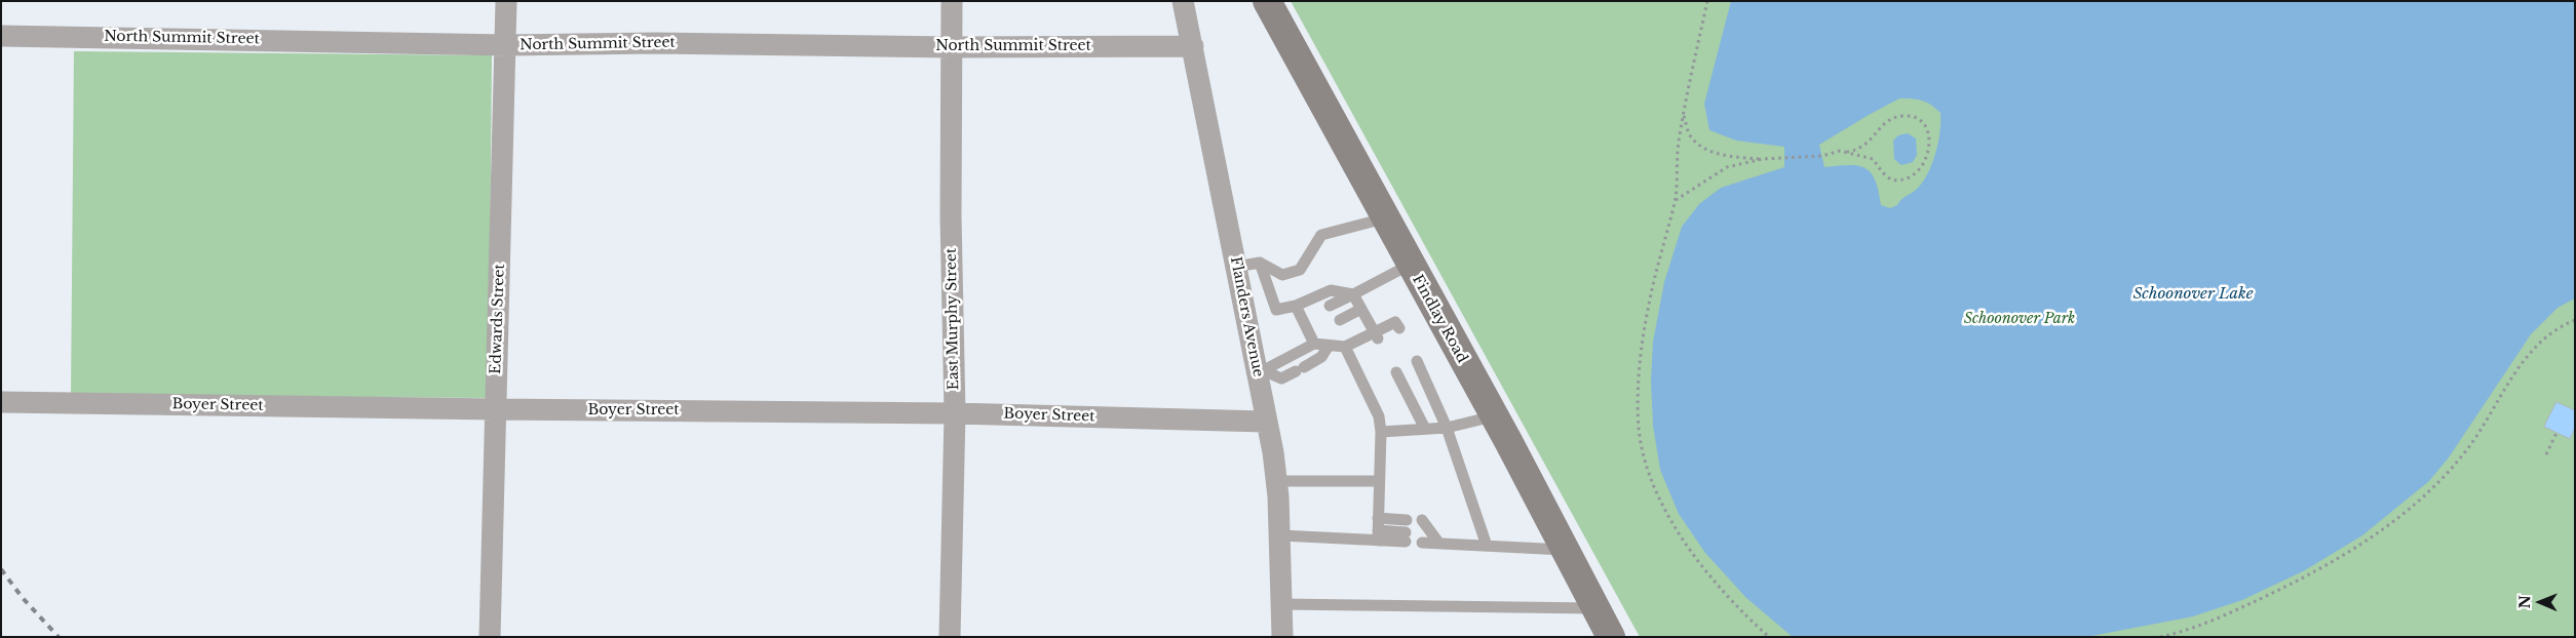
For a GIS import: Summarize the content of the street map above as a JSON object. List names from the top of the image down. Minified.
{"streets":{"main road":["Findlay Road"],"street":["North Summit Street","Flanders Avenue","Edwards Street","East Murphy Street","Boyer Street"]},"crossings":[["North Summit Street","Flanders Avenue"],["North Summit Street","Edwards Street"],["North Summit Street","East Murphy Street"],["Flanders Avenue","Boyer Street"],["Edwards Street","Boyer Street"],["East Murphy Street","Boyer Street"]],"water":["Schoonover Lake"],"parks":["Schoonover Park"],"north":"left"}
